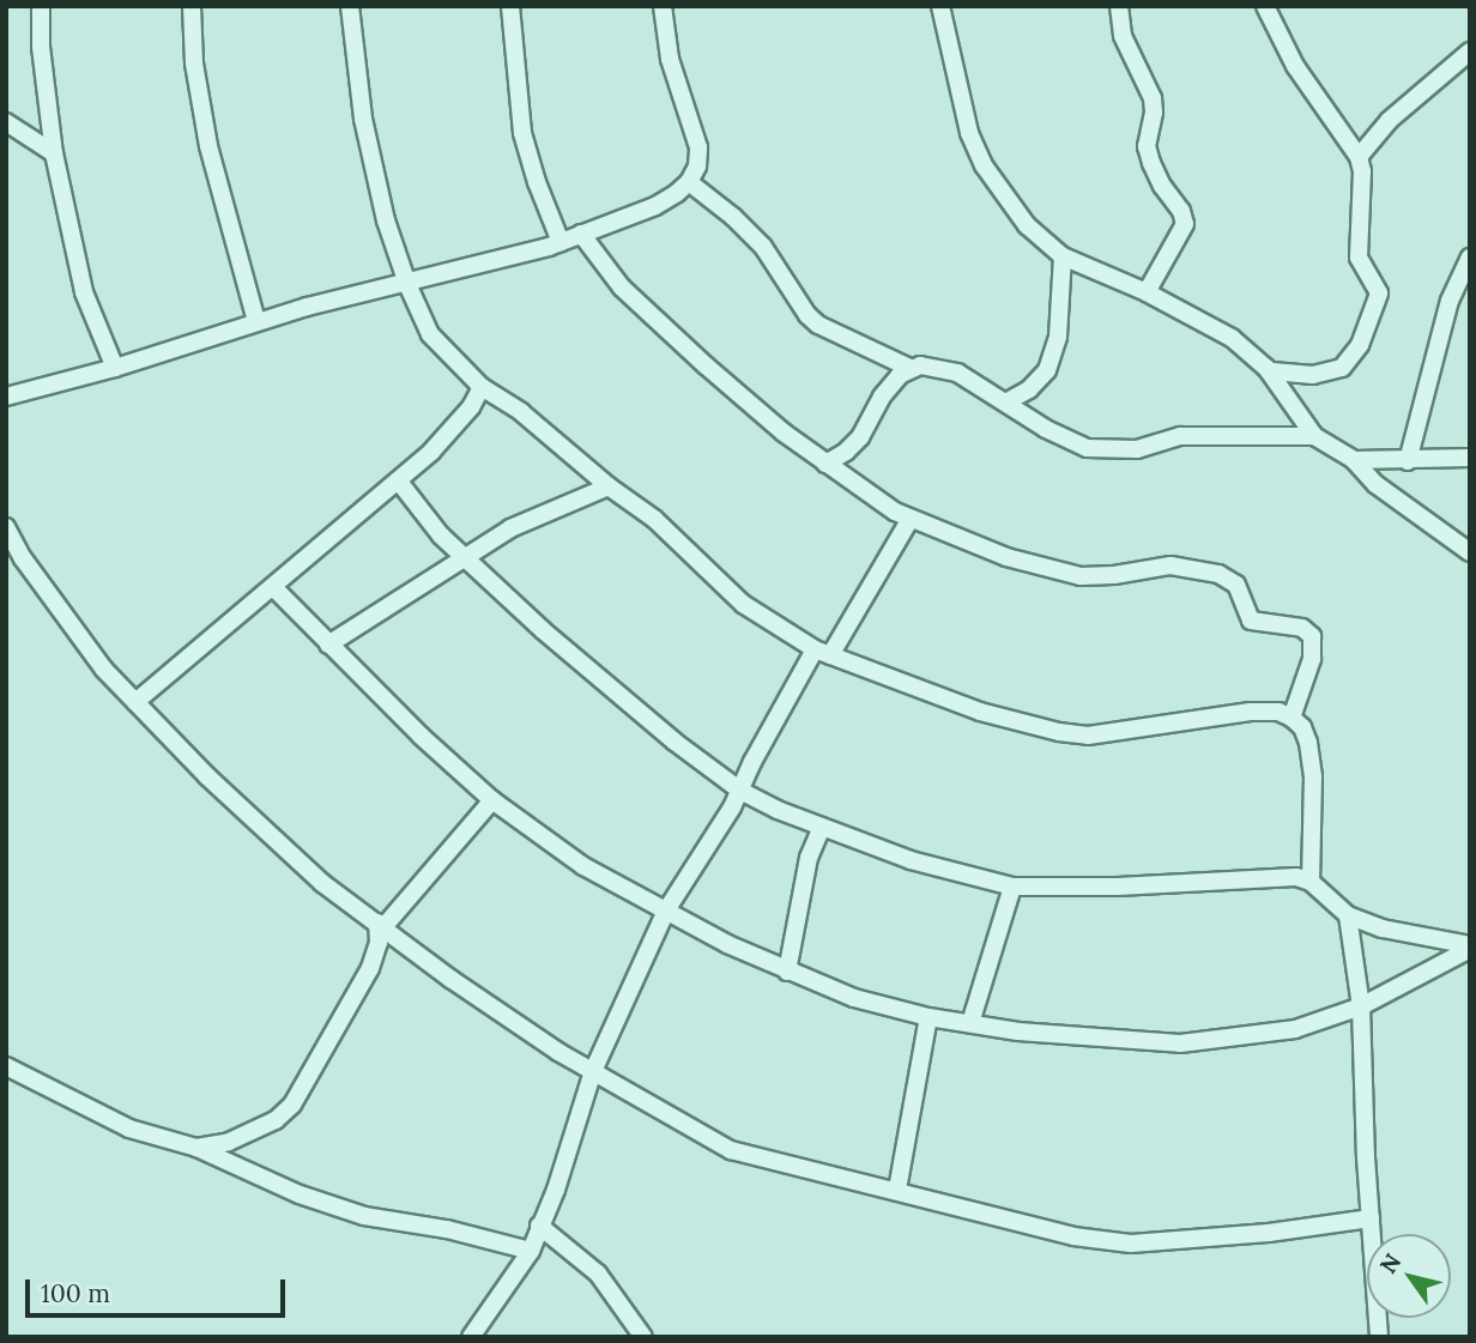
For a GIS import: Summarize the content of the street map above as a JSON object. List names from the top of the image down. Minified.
{"scale_bar":"100 m","north":"top left"}
